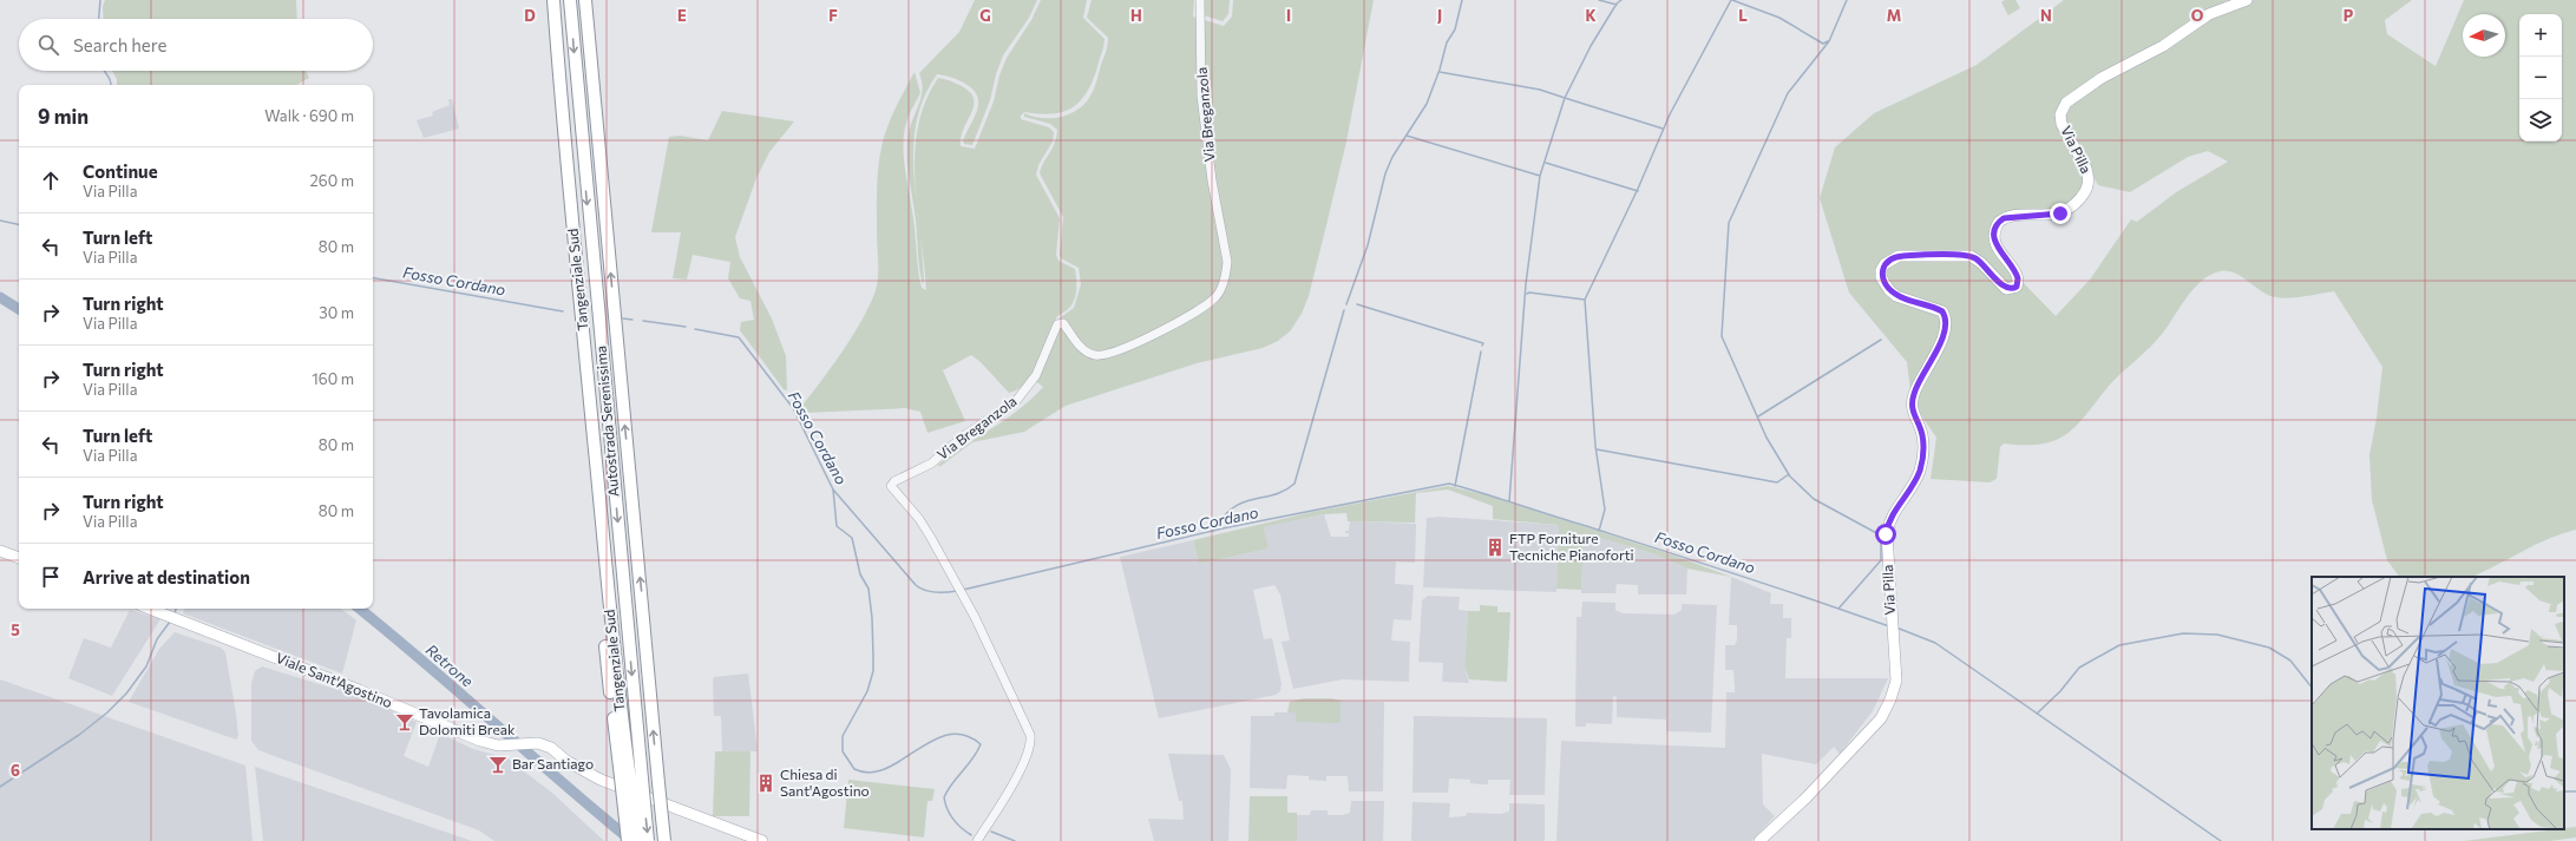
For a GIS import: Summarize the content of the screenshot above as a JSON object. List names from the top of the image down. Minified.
{"streets":{"highway":["Tangenziale Sud","Autostrada Serenissima"],"main road":["Via Pilla","Viale Sant'Agostino"],"street":["Via Breganzola"]},"crossings":[["Tangenziale Sud","Autostrada Serenissima"]],"water":["Fosso Cordano","Retrone"],"places":{"building":["FTP Forniture Tecniche Pianoforti","Chiesa di Sant'Agostino"],"bar":["Tavolamica Dolomiti Break","Bar Santiago"]},"north":"left","page":{"map_buttons":["+","−"],"search":"Search here","heading":["9 min","Walk · 690 m"],"list":[["Continue","Via Pilla","260 m"],["Turn left","Via Pilla","80 m"],["Turn right","Via Pilla","30 m"],["Turn right","Via Pilla","160 m"],["Turn left","Via Pilla","80 m"],["Turn right","Via Pilla","80 m"],"Arrive at destination"]},"grid":{"columns":["D","E","F","G","H","I","J","K","L","M","N","O","P"],"rows":["5","6"]}}
